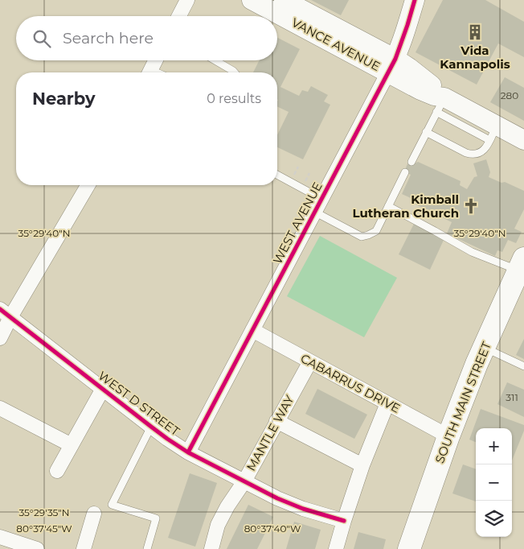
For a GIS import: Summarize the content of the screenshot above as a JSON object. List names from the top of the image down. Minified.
{"streets":{"main road":["SOUTH MAIN STREET"],"street":["VANCE AVENUE","WEST AVENUE","CABARRUS DRIVE","WEST D STREET","MANTLE WAY"]},"crossings":[["VANCE AVENUE","WEST AVENUE"],["WEST AVENUE","CABARRUS DRIVE"],["WEST AVENUE","WEST D STREET"],["CABARRUS DRIVE","SOUTH MAIN STREET"],["CABARRUS DRIVE","MANTLE WAY"],["WEST D STREET","MANTLE WAY"]],"places":{"building":["Vida Kannapolis"],"church":["Kimball Lutheran Church"]},"house_numbers":["280","311"],"page":{"search":"Search here","heading":["Nearby","0 results"],"map_buttons":["+","−"]},"coordinates":["35°29'40\"N","35°29'35\"N","80°37'45\"W","80°37'40\"W"]}
